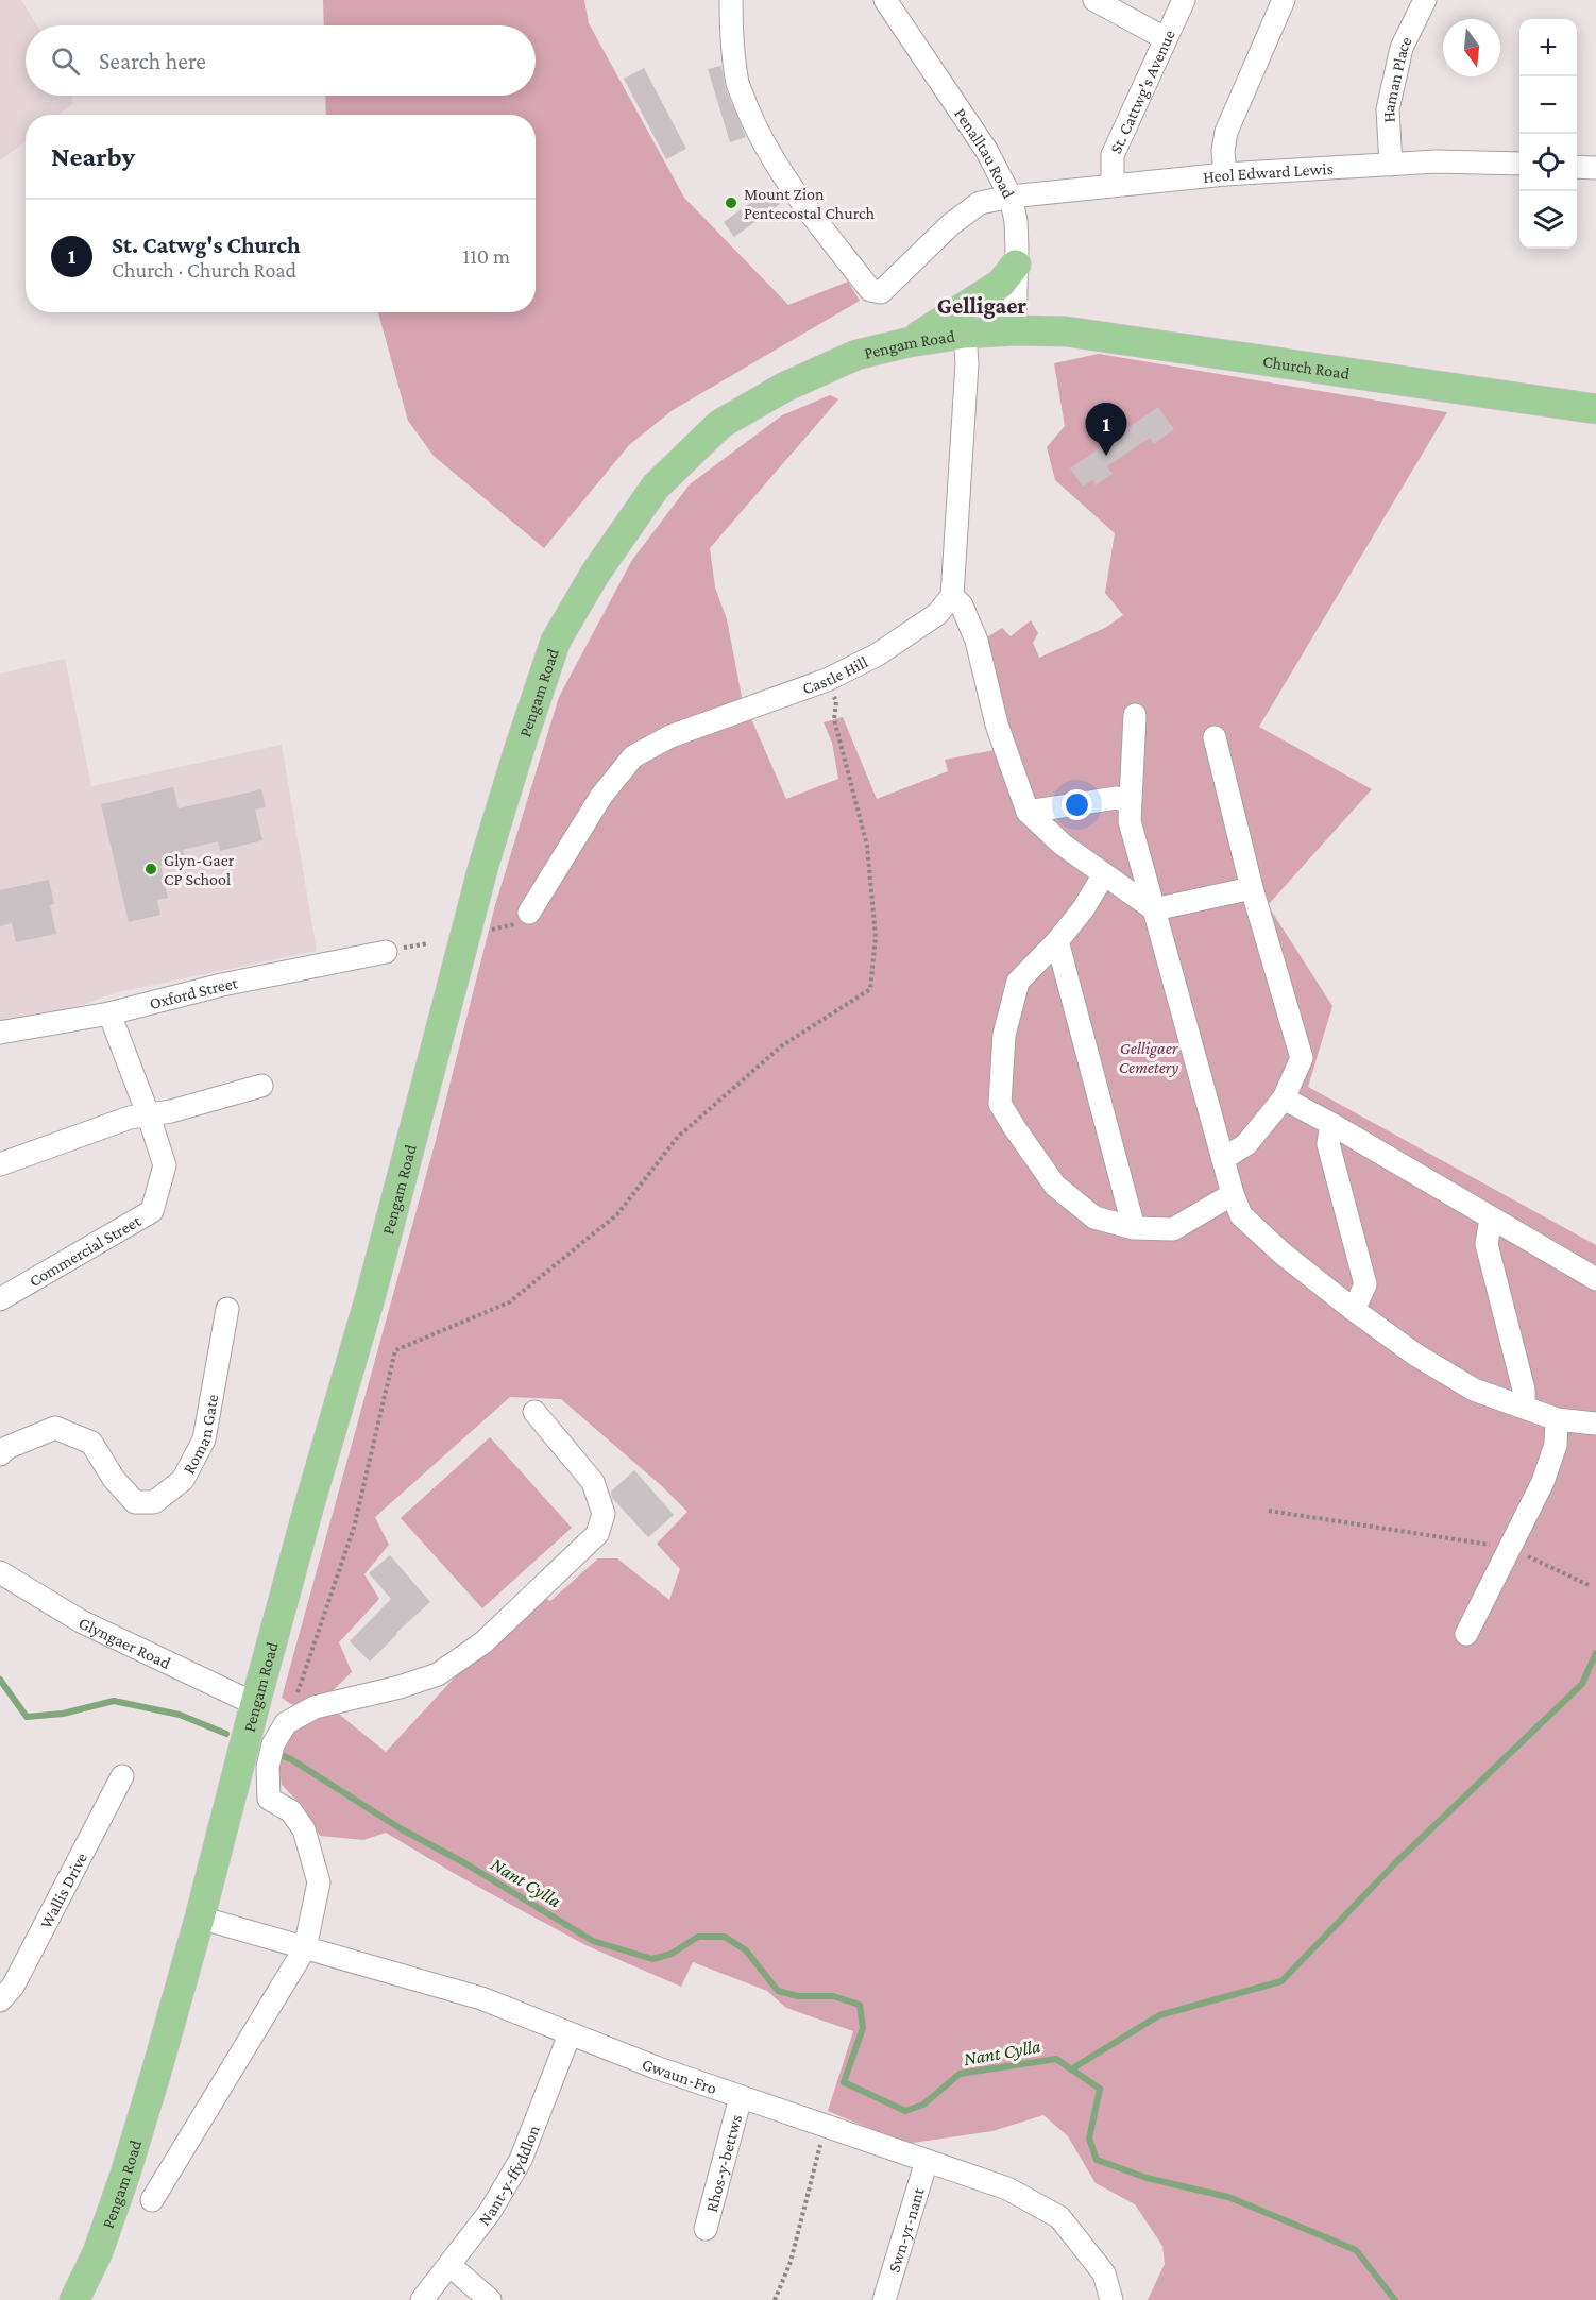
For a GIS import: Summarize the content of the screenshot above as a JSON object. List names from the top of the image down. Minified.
{"streets":{"main road":["Pengam Road","Church Road"],"street":["Haman Place","St. Cattwg's Avenue","Penalltau Road","Heol Edward Lewis","Castle Hill","Oxford Street","Commercial Street","Roman Gate","Glyngaer Road","Wallis Drive","Gwaun-Fro","Rhos-y-bettws","Nant-y-ffyddlon","Swn-yr-nant"]},"crossings":[["Haman Place","Heol Edward Lewis"],["St. Cattwg's Avenue","Heol Edward Lewis"],["Penalltau Road","Heol Edward Lewis"],["Penalltau Road","Pengam Road"],["Penalltau Road","Church Road"],["Pengam Road","Church Road"],["Pengam Road","Glyngaer Road"],["Pengam Road","Gwaun-Fro"],["Oxford Street","Commercial Street"],["Gwaun-Fro","Rhos-y-bettws"],["Gwaun-Fro","Nant-y-ffyddlon"],["Gwaun-Fro","Swn-yr-nant"]],"districts":["Gelligaer"],"water":["Nant Cylla"],"parks":["Gelligaer Cemetery"],"places":["Mount Zion Pentecostal Church","Glyn-Gaer CP School"],"north":"bottom","page":{"map_buttons":["+","−"],"search":"Search here","heading":"Nearby","list":[{"mark":"1","name":"St. Catwg's Church","note":"Church · Church Road","value":"110 m"}],"pins":"1"}}
